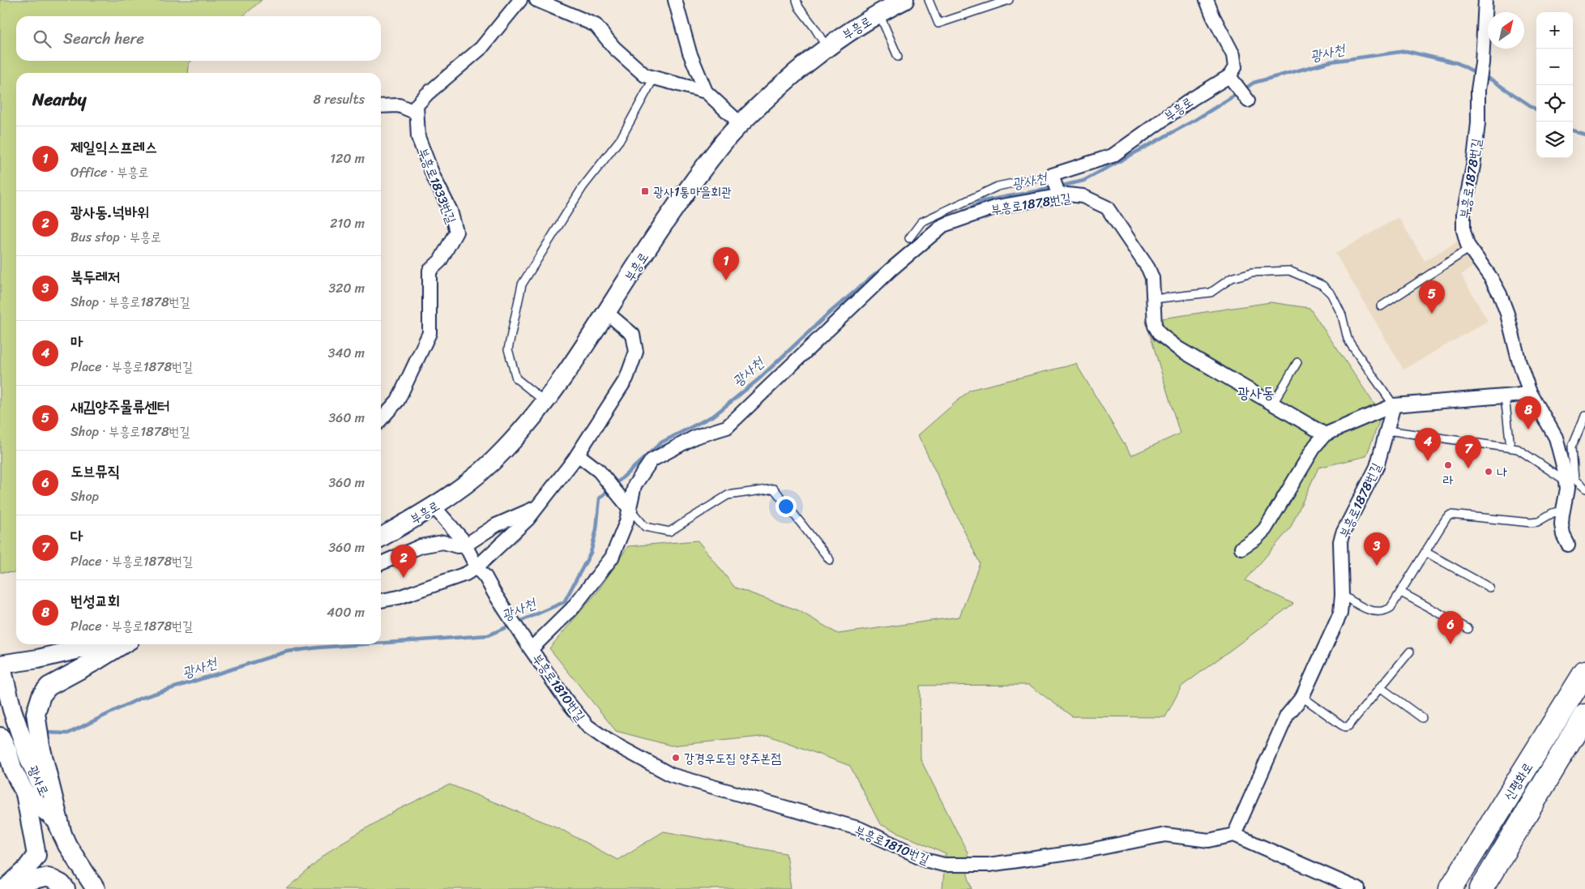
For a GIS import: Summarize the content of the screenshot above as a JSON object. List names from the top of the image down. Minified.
{"streets":{"highway":["신평화로"],"main road":["부흥로","광사로"],"street":["부흥로1878번길","부흥로1833번길","부흥로1810번길"]},"crossings":[["부흥로1878번길","부흥로1810번길"]],"districts":["광사동"],"water":["광사천"],"places":{"transit":["광사1통마을회관"],"other":["라","나","강경우도집 양주본점"]},"north":"top right","page":{"map_buttons":["+","−"],"search":"Search here","heading":["Nearby","8 results"],"list":[{"mark":"1","name":"제일익스프레스","note":"Office · 부흥로","value":"120 m"},{"mark":"2","name":"광사동.넉바위","note":"Bus stop · 부흥로","value":"210 m"},{"mark":"3","name":"북두레저","note":"Shop · 부흥로1878번길","value":"320 m"},{"mark":"4","name":"마","note":"Place · 부흥로1878번길","value":"340 m"},{"mark":"5","name":"새김양주물류센터","note":"Shop · 부흥로1878번길","value":"360 m"},{"mark":"6","name":"도브뮤직","note":"Shop","value":"360 m"},{"mark":"7","name":"다","note":"Place · 부흥로1878번길","value":"360 m"},{"mark":"8","name":"번성교회","note":"Place · 부흥로1878번길","value":"400 m"}],"pins":["1","5","8","4","7","3","2","6"]}}
